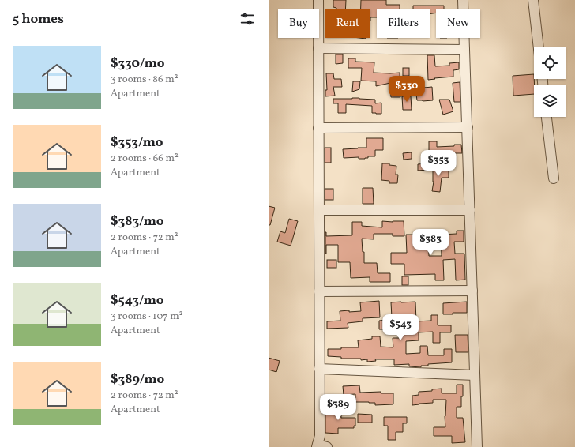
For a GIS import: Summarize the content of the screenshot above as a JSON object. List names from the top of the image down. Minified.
{"page":{"heading":"5 homes","chip":["Buy","Rent","Filters","New"],"list":[{"name":"$330/mo","note":"3 rooms · 86 m² · Apartment"},{"name":"$353/mo","note":"2 rooms · 66 m² · Apartment"},{"name":"$383/mo","note":"2 rooms · 72 m² · Apartment"},{"name":"$543/mo","note":"3 rooms · 107 m² · Apartment"},{"name":"$389/mo","note":"2 rooms · 72 m² · Apartment"}],"price":["$330","$353","$383","$543","$389"]}}
